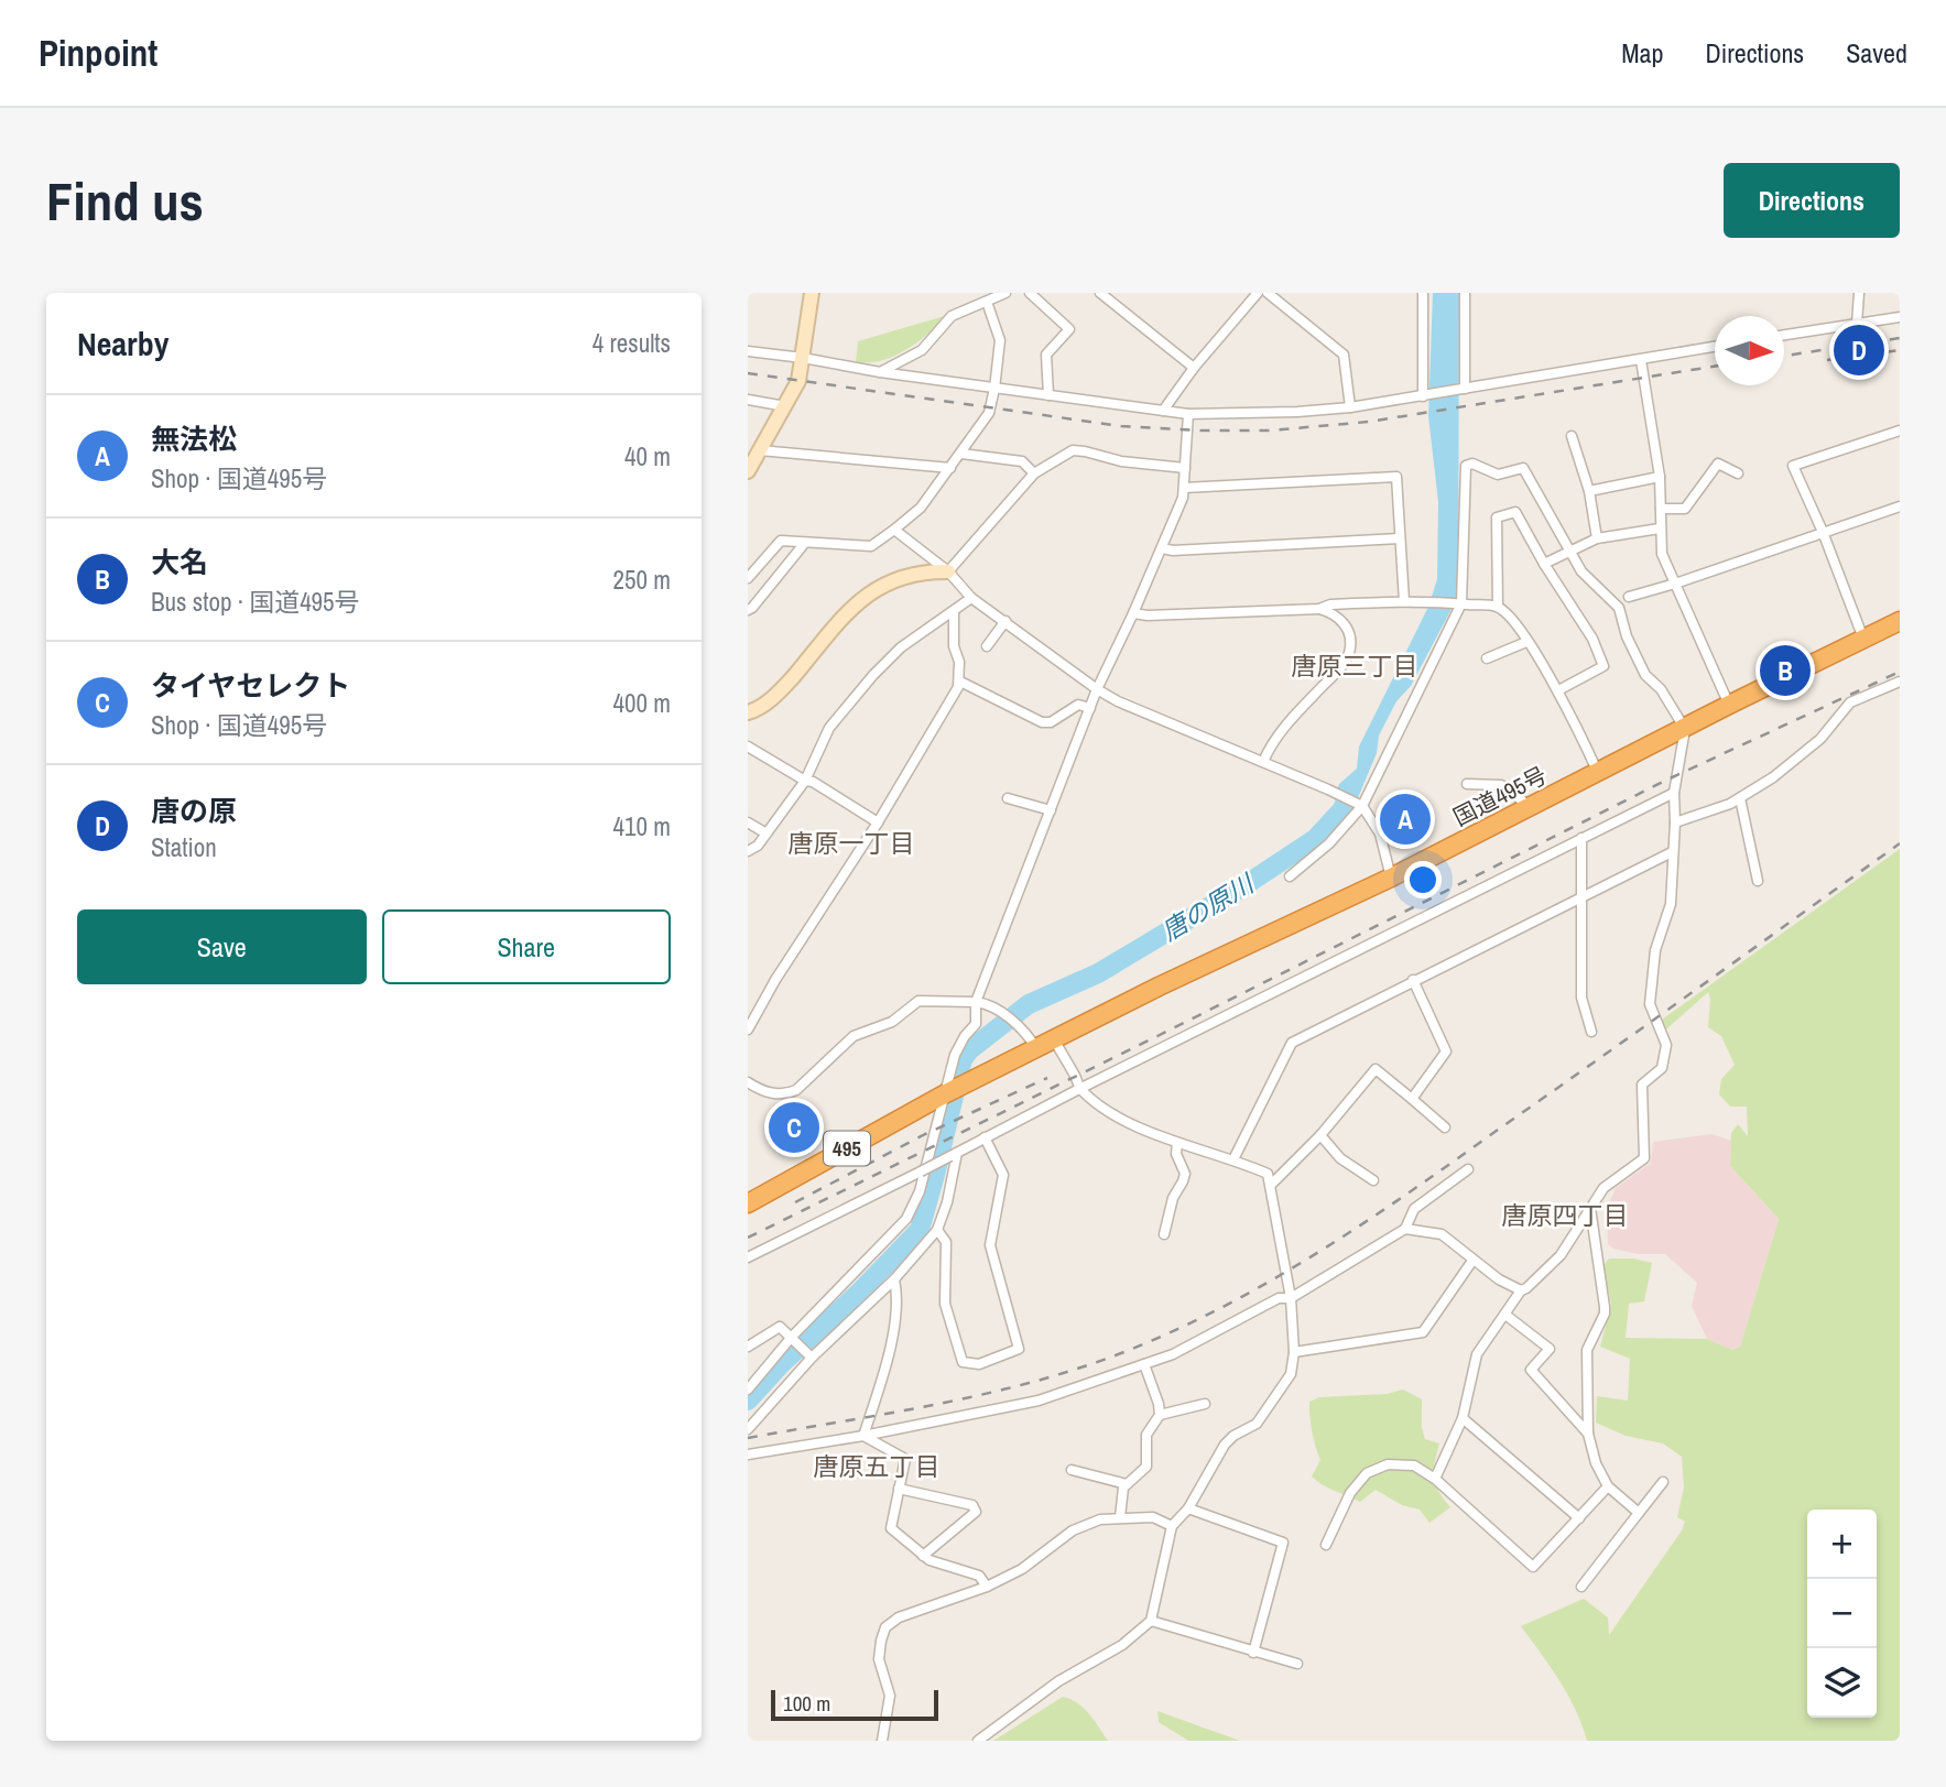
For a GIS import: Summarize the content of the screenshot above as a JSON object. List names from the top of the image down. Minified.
{"streets":{"highway":["国道495号","495"]},"crossings":[["国道495号","495"]],"districts":["唐原三丁目","唐原一丁目","唐原四丁目","唐原五丁目"],"water":["唐の原川"],"scale_bar":"100 m","north":"right","page":{"header":"Pinpoint","nav":["Map","Directions","Saved"],"buttons":["Directions",["Save","Share"]],"title":"Find us","heading":["Nearby","4 results"],"pins":["D","B","A","C"],"list":[{"mark":"A","name":"無法松","note":"Shop · 国道495号","value":"40 m"},{"mark":"B","name":"大名","note":"Bus stop · 国道495号","value":"250 m"},{"mark":"C","name":"タイヤセレクト","note":"Shop · 国道495号","value":"400 m"},{"mark":"D","name":"唐の原","note":"Station","value":"410 m"}],"map_buttons":["+","−"],"scale":"100 m"}}
